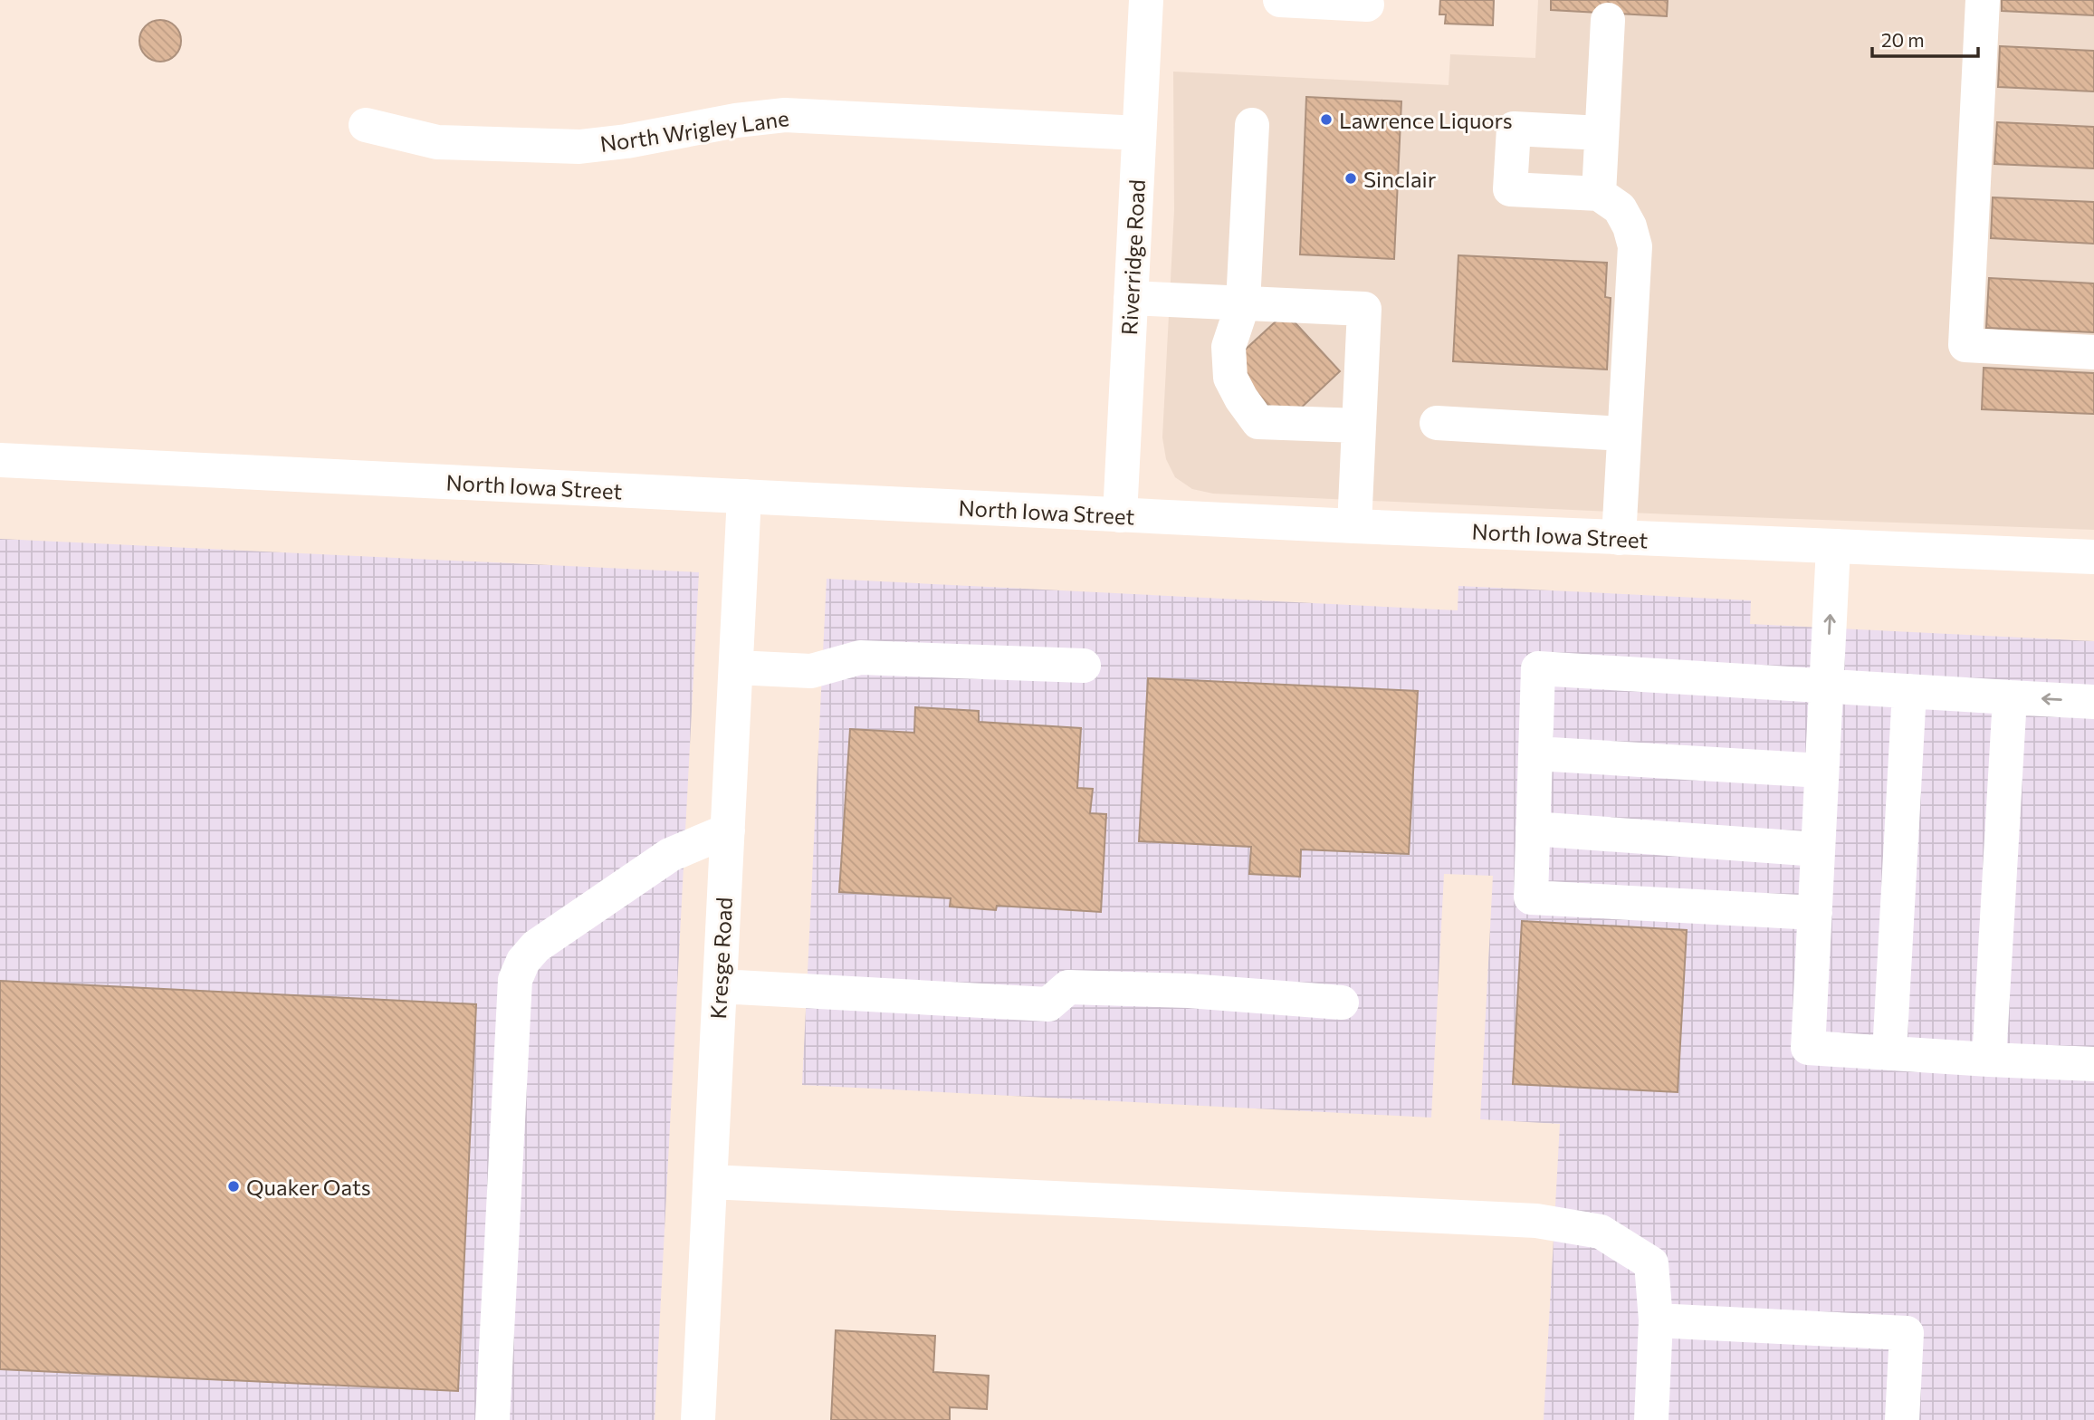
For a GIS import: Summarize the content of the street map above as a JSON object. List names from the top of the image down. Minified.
{"streets":{"street":["North Wrigley Lane","Riverridge Road","North Iowa Street","Kresge Road"]},"crossings":[["North Wrigley Lane","Riverridge Road"],["Riverridge Road","North Iowa Street"],["North Iowa Street","Kresge Road"]],"places":["Lawrence Liquors","Sinclair","Quaker Oats"],"scale_bar":"20 m"}
